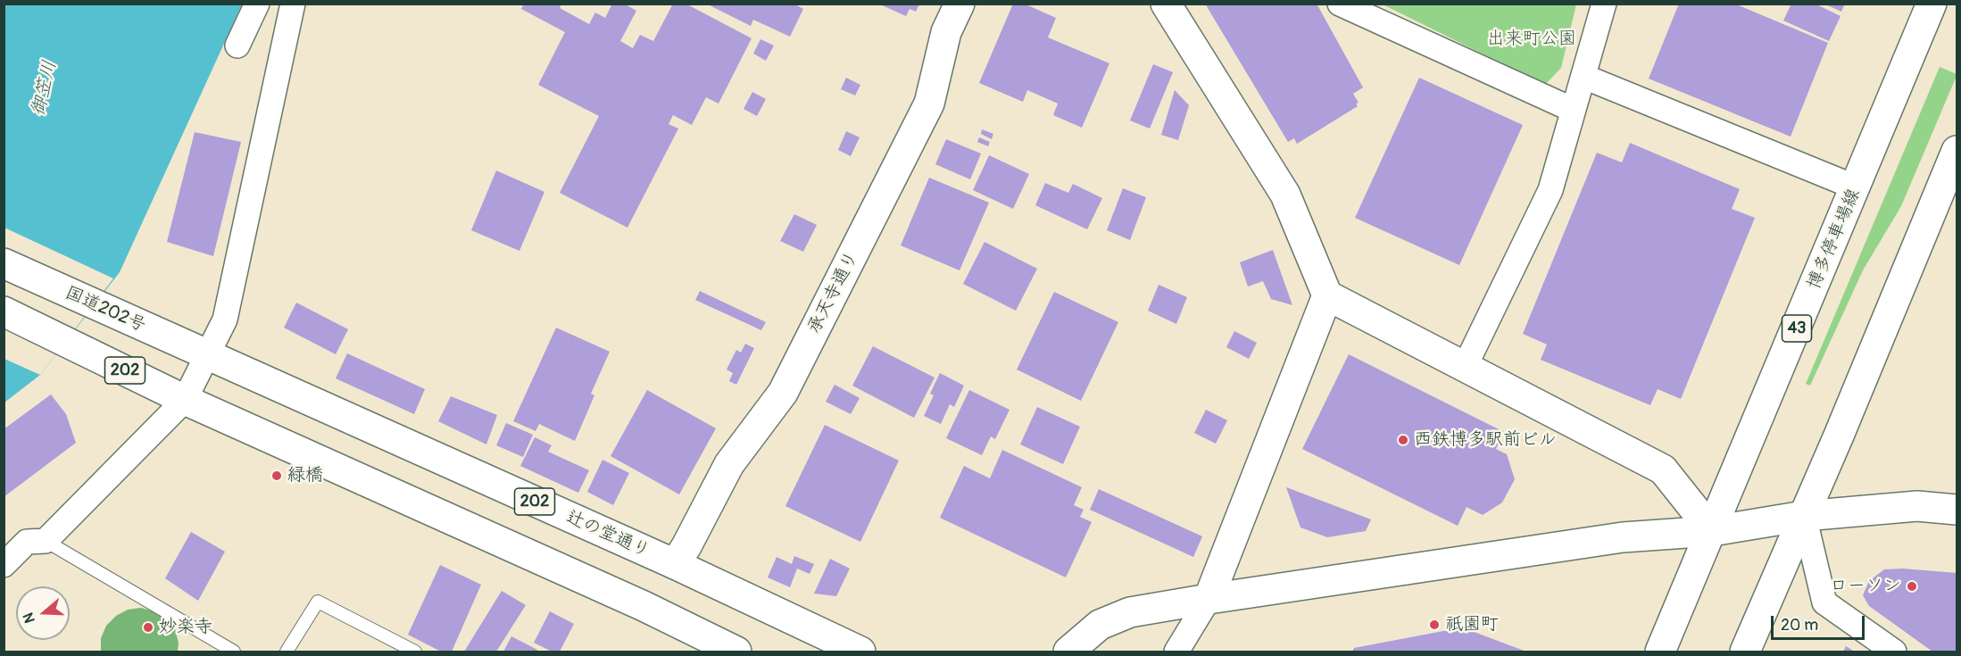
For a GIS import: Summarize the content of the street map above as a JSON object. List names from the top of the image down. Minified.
{"streets":{"main road":["博多停車場線","承天寺通り","国道202号","43","202","辻の堂通り"]},"crossings":[["承天寺通り","辻の堂通り"],["国道202号","辻の堂通り"]],"water":["御笠川"],"parks":["出来町公園"],"places":["西鉄博多駅前ビル","緑橋","ローソン","祇園町","妙楽寺"],"scale_bar":"20 m","north":"left"}
